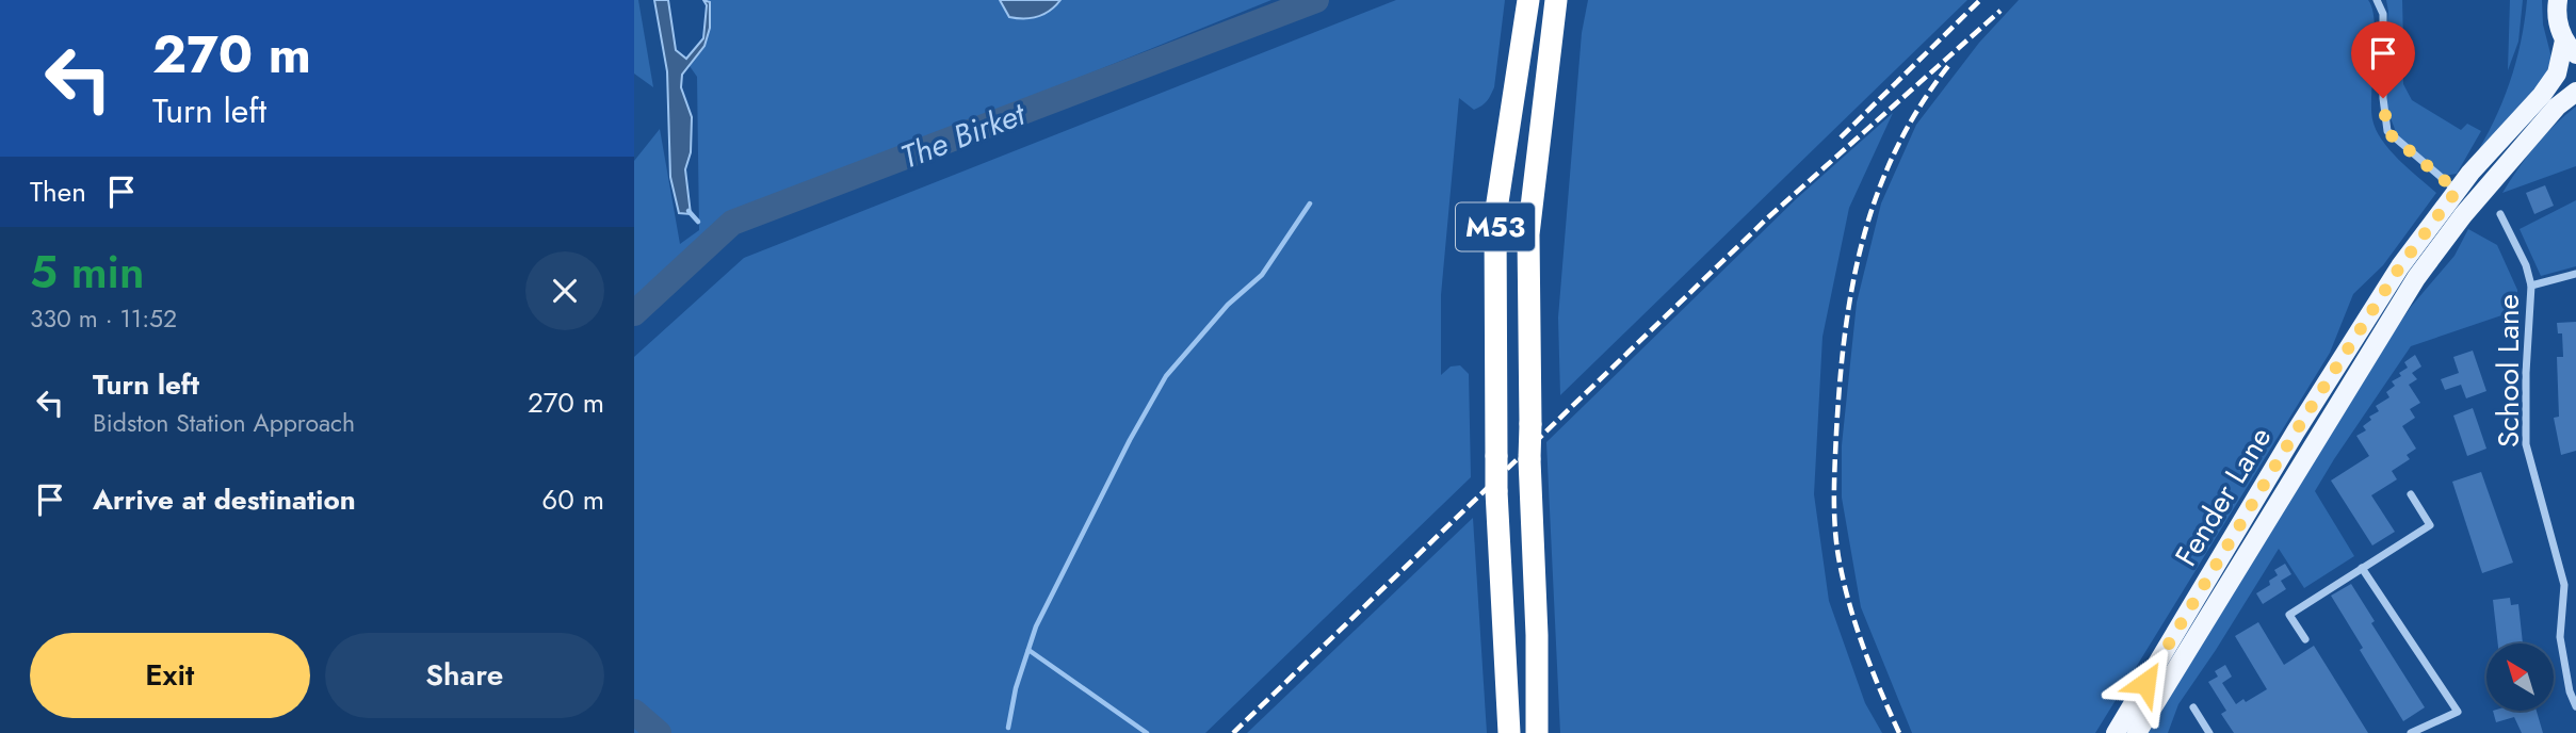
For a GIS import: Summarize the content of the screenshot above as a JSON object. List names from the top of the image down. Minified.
{"streets":{"highway":["M53"],"main road":["Fender Lane"],"street":["School Lane"]},"water":["The Birket"],"north":"top left","page":{"turn":["270 m","Turn left"],"then":"Then","heading":["5 min","330 m · 11:52"],"list":[{"name":"Turn left","note":"Bidston Station Approach","value":"270 m"},{"name":"Arrive at destination","value":"60 m"}],"buttons":["Exit","Share"]}}
